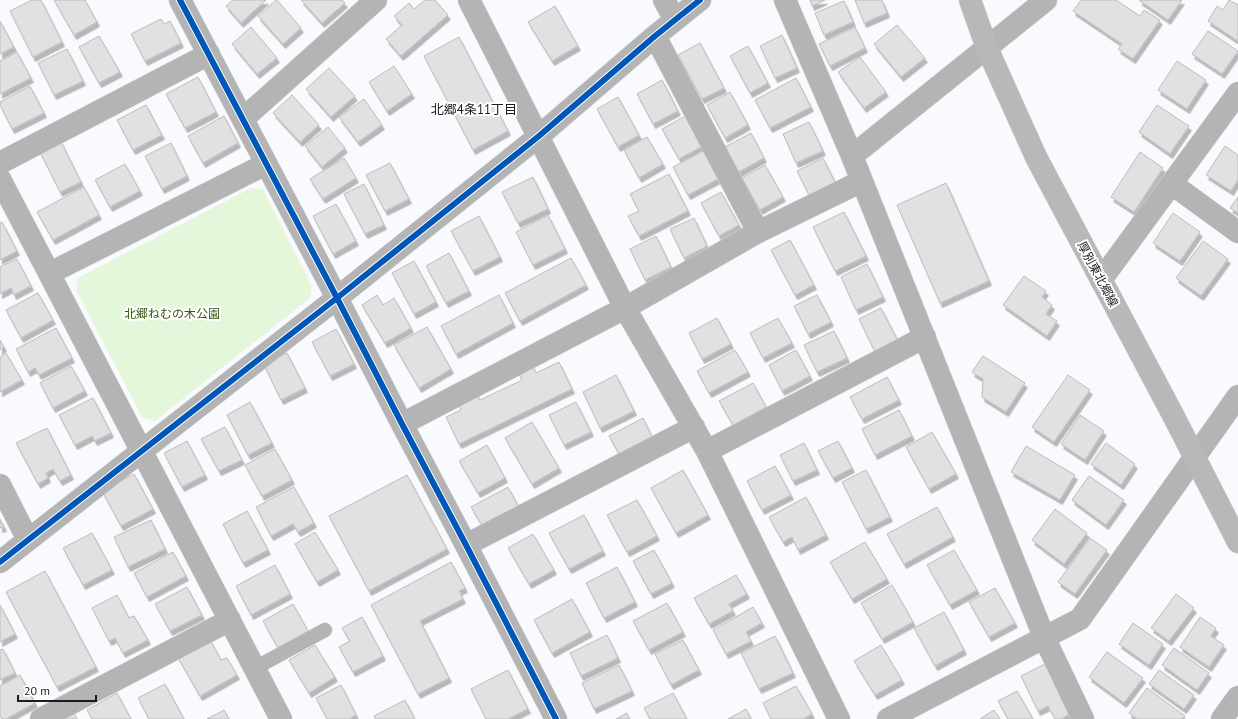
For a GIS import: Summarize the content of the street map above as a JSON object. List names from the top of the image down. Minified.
{"streets":{"main road":["厚別東北郷線"]},"districts":["北郷4条11丁目"],"parks":["北郷ねむの木公園"],"scale_bar":"20 m"}
